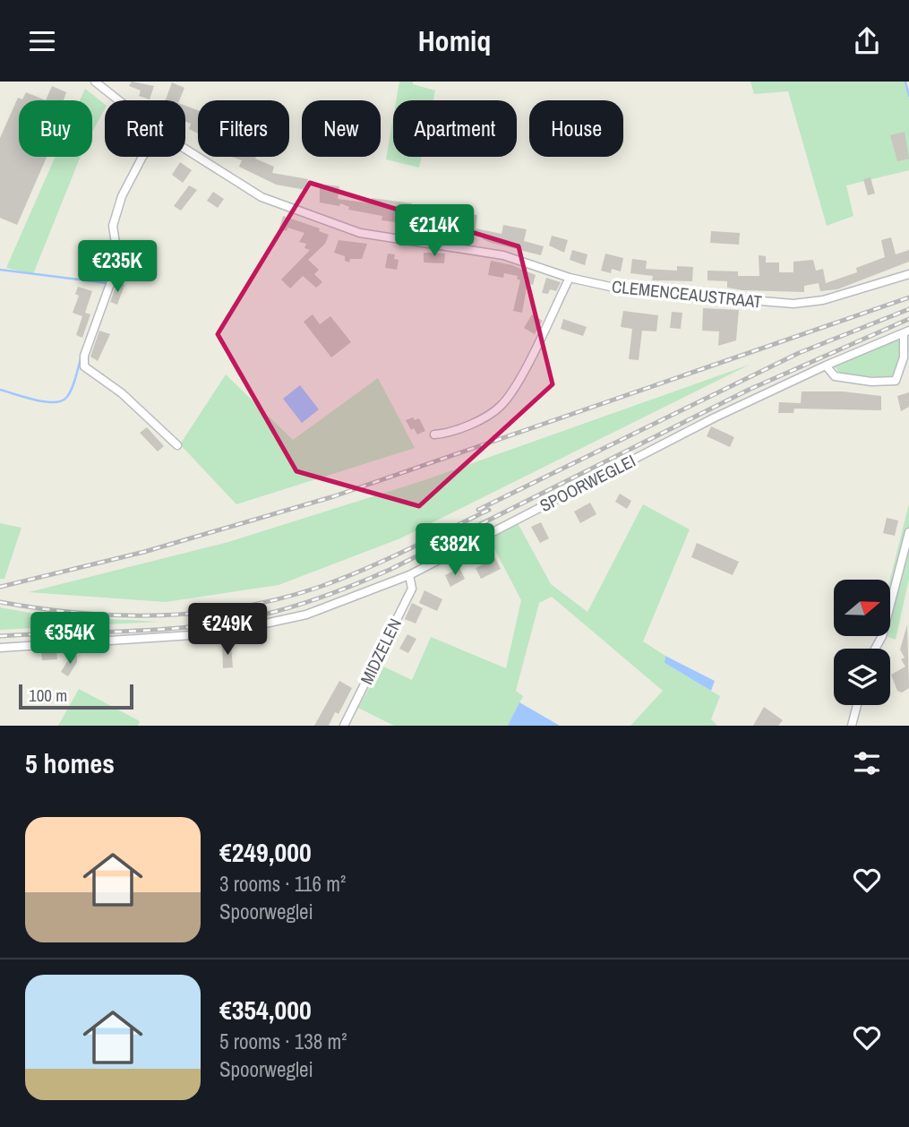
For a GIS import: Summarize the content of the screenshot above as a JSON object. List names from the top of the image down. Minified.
{"streets":{"street":["CLEMENCEAUSTRAAT","SPOORWEGLEI","MIDZELEN"]},"crossings":[["SPOORWEGLEI","MIDZELEN"]],"scale_bar":"100 m","north":"right","page":{"header":"Homiq","chip":["Buy","Rent","Filters","New","Apartment","House"],"price":["€214K","€235K","€382K","€249K","€354K"],"scale":"100 m","heading":"5 homes","list":[{"name":"€249,000","note":"3 rooms · 116 m² · Spoorweglei"},{"name":"€354,000","note":"5 rooms · 138 m² · Spoorweglei"}]}}
